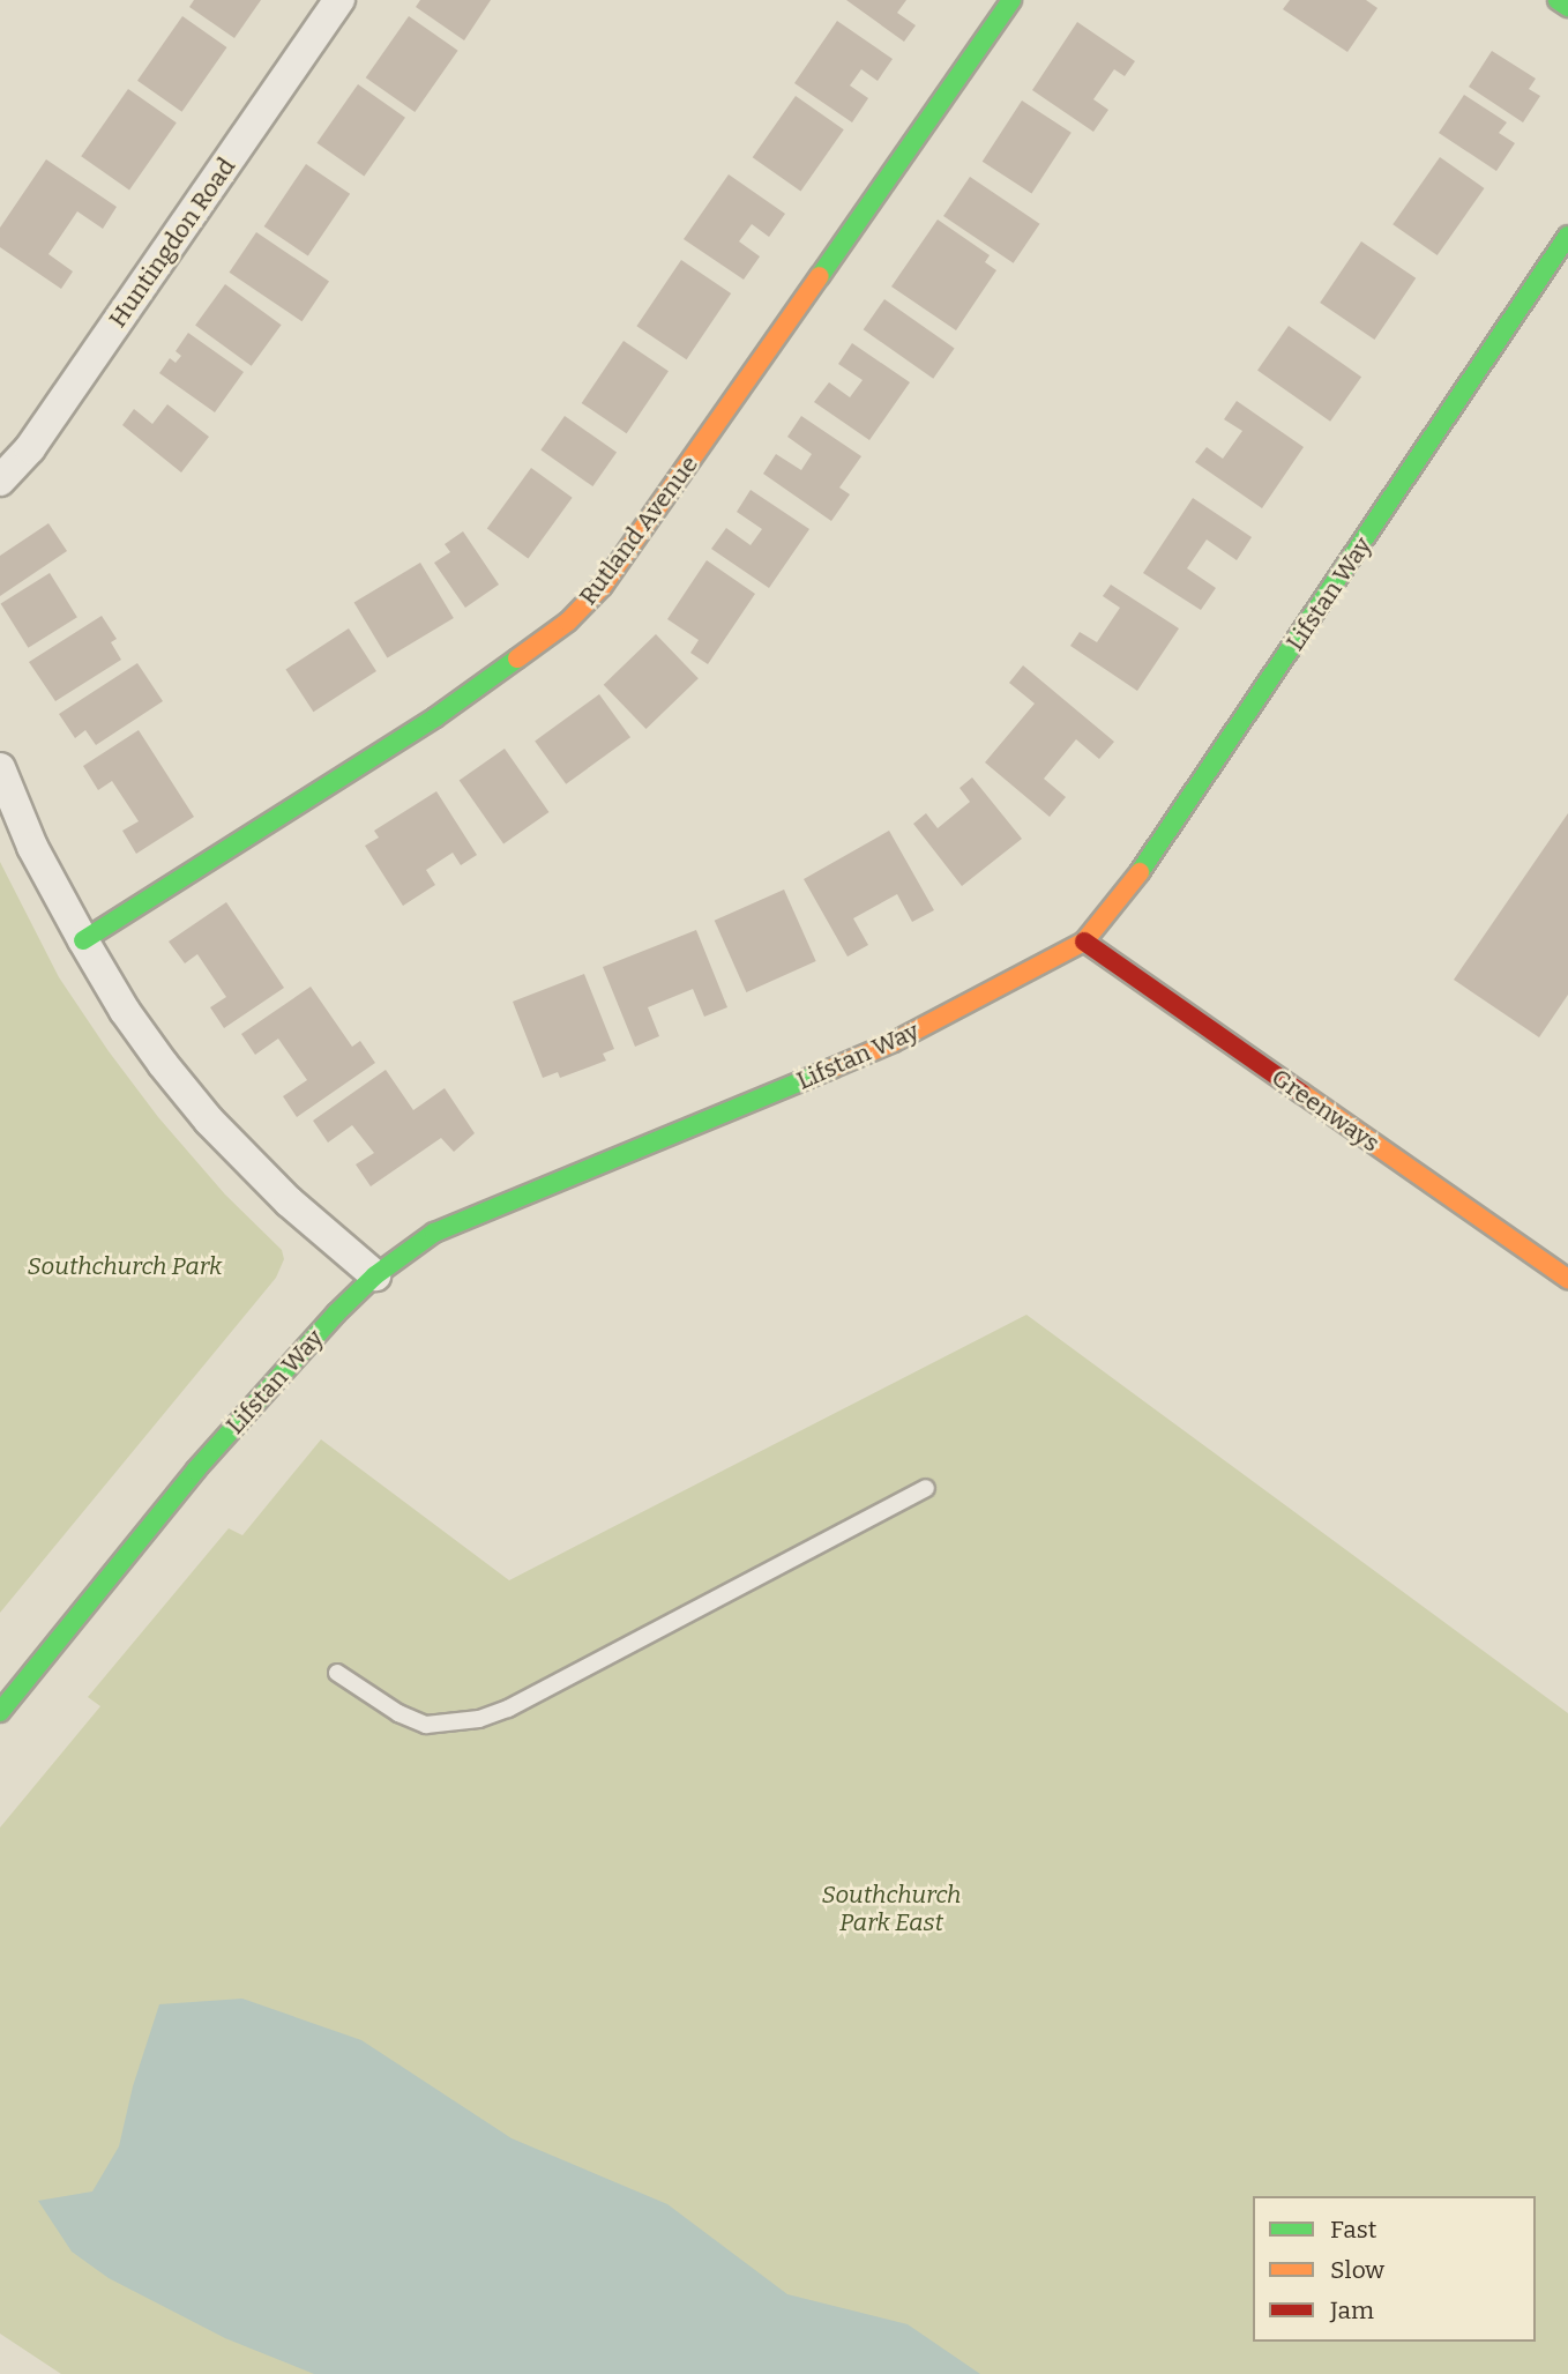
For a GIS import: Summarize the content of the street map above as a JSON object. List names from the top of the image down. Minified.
{"streets":{"street":["Huntingdon Road","Rutland Avenue","Lifstan Way","Greenways"]},"crossings":[["Lifstan Way","Greenways"]],"parks":["Southchurch Park","Southchurch Park East"],"legend":["Fast","Slow","Jam"]}
